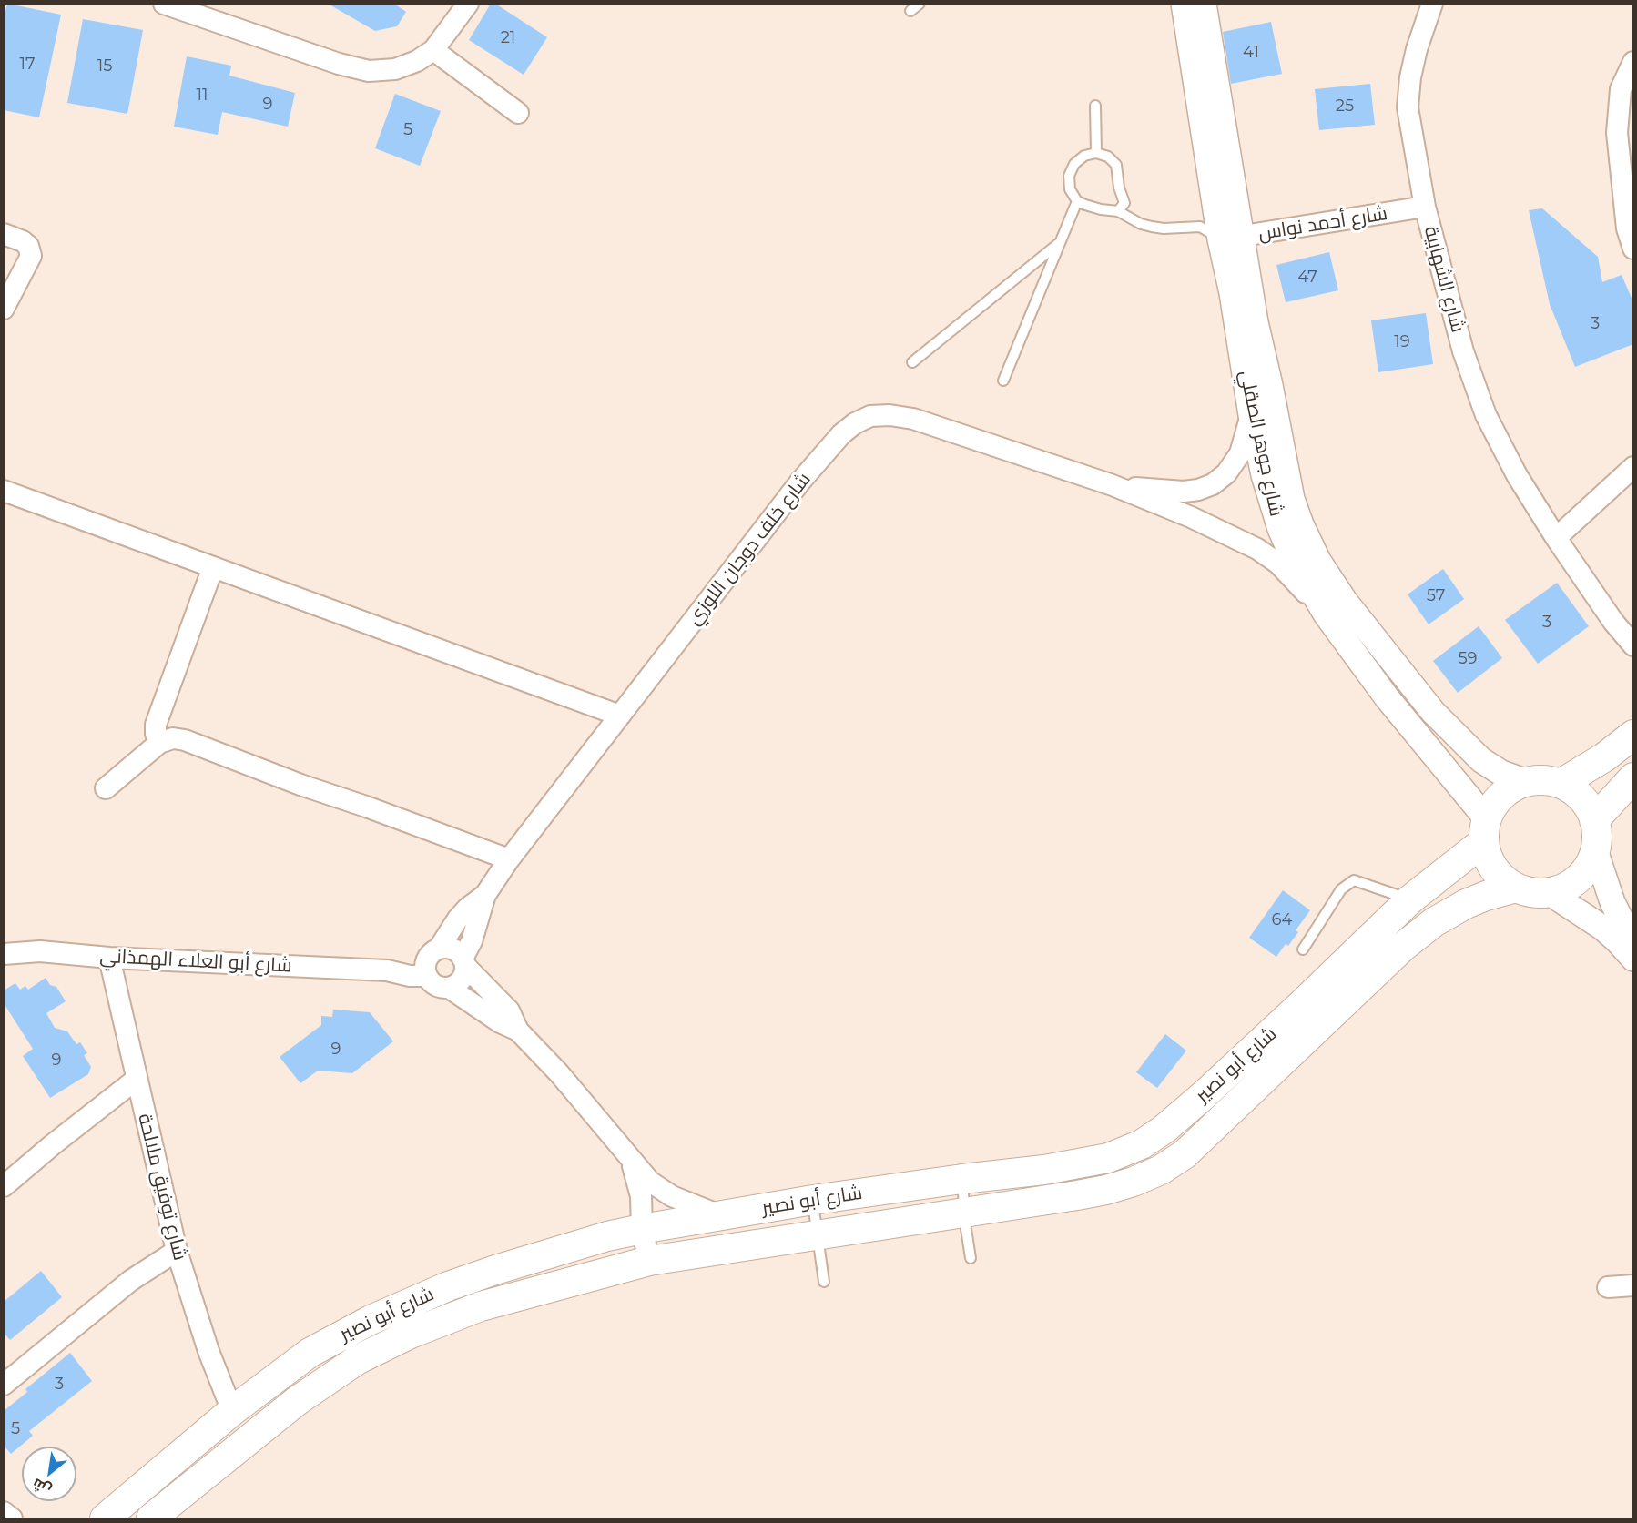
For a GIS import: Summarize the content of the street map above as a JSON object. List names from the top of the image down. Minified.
{"streets":{"main road":["شارع أبو نصير"],"street":["شارع أحمد نواس","شارع الشهابية","شارع جوهر الصقلي","شارع خلف دوجان اللوزي","شارع أبو العلاء الهمذاني","شارع توفيق ملالحة"]},"crossings":[["شارع أحمد نواس","شارع الشهابية"],["شارع أحمد نواس","شارع جوهر الصقلي"],["شارع جوهر الصقلي","شارع خلف دوجان اللوزي"],["شارع جوهر الصقلي","شارع أبو نصير"],["شارع خلف دوجان اللوزي","شارع أبو العلاء الهمذاني"],["شارع أبو العلاء الهمذاني","شارع توفيق ملالحة"],["شارع أبو نصير","شارع توفيق ملالحة"]],"house_numbers":["21","41","17","15","11","9","25","5","47","3","19","57","3","59","64","9","9","3","5"],"north":"bottom left"}
